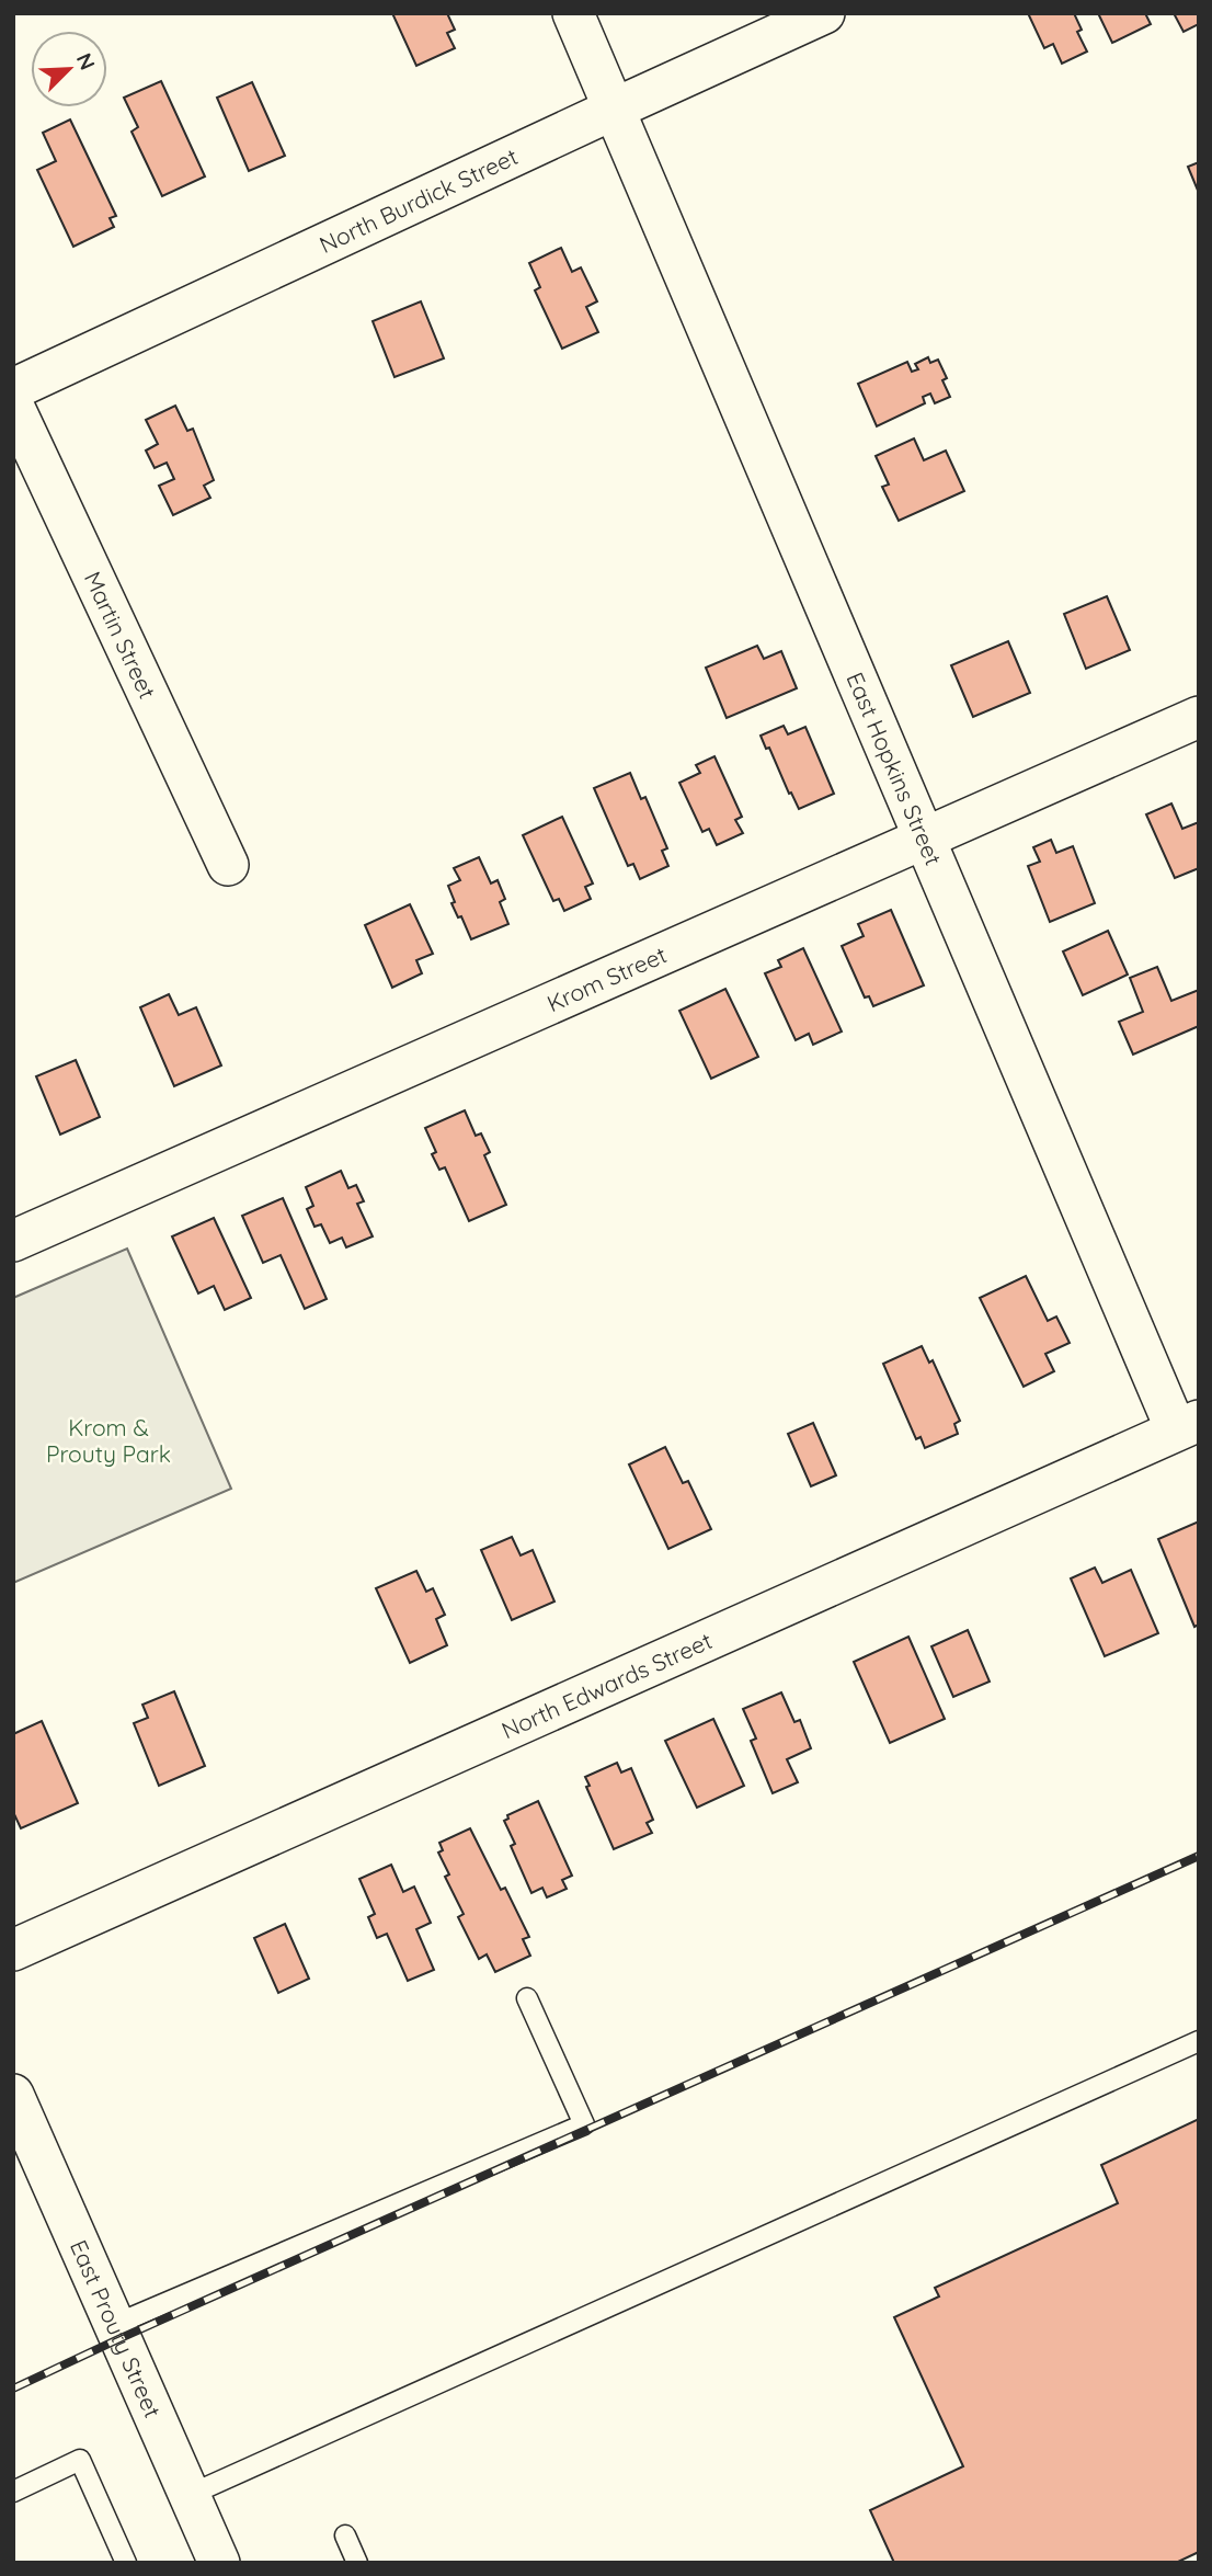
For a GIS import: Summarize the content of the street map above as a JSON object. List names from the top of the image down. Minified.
{"streets":{"street":["North Burdick Street","Martin Street","East Hopkins Street","Krom Street","North Edwards Street","East Prouty Street"]},"crossings":[["North Burdick Street","East Hopkins Street"],["East Hopkins Street","Krom Street"],["East Hopkins Street","North Edwards Street"]],"parks":["Krom & Prouty Park"],"north":"top right"}
